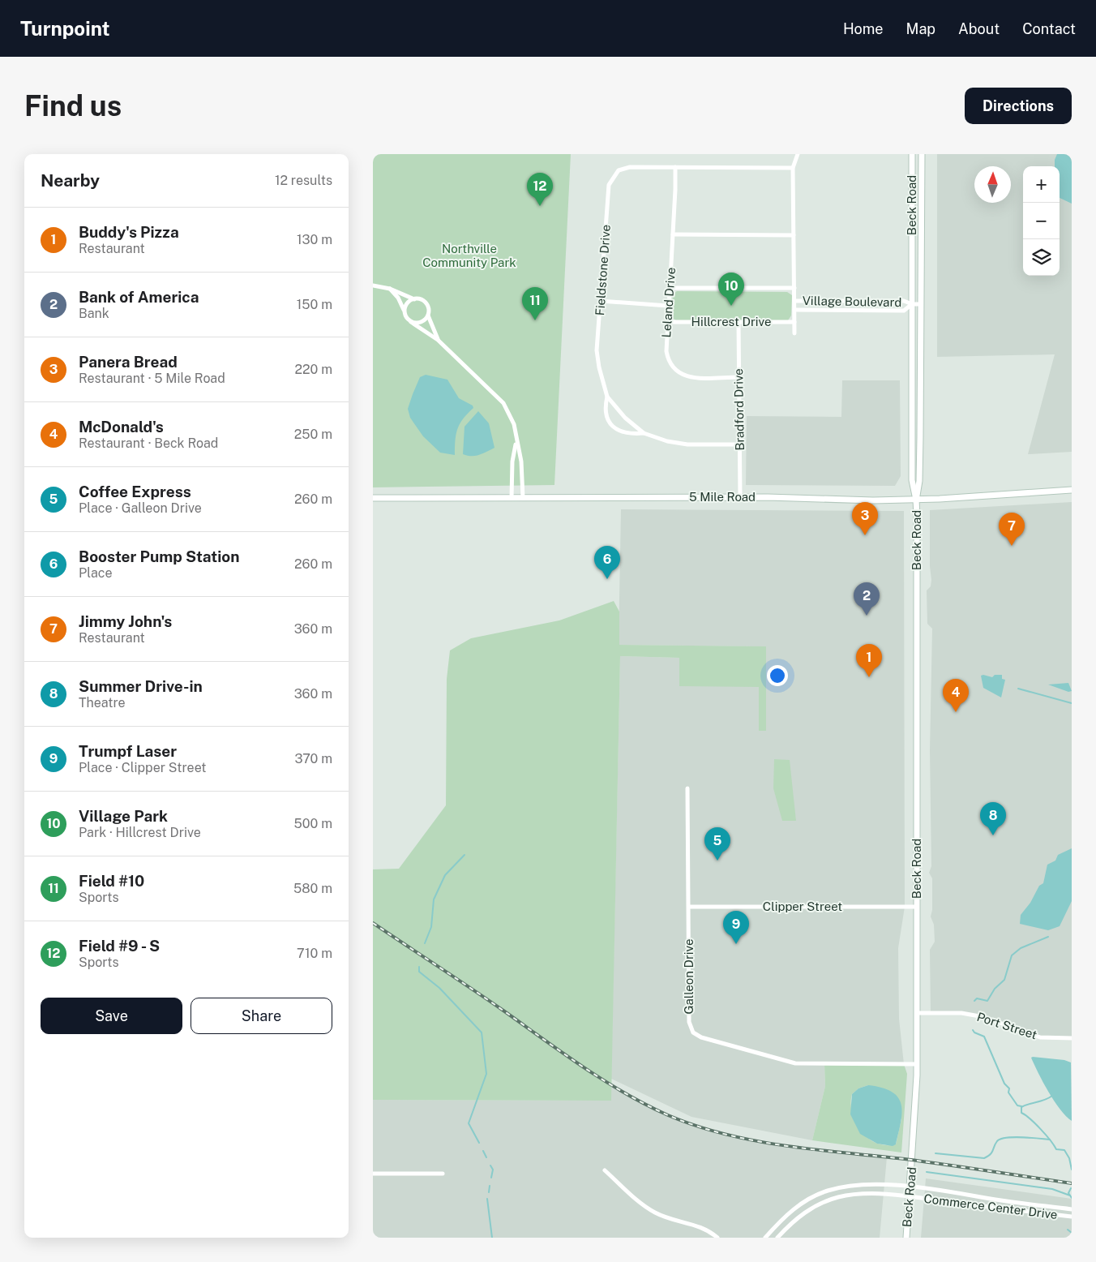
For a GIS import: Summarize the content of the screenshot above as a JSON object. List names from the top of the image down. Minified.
{"streets":{"main road":["Beck Road","5 Mile Road"],"street":["Fieldstone Drive","Village Boulevard","Leland Drive","Hillcrest Drive","Bradford Drive","Clipper Street","Galleon Drive","Port Street","Commerce Center Drive"]},"crossings":[["Beck Road","Village Boulevard"],["Beck Road","5 Mile Road"],["Beck Road","Clipper Street"],["Beck Road","Galleon Drive"],["Beck Road","Port Street"],["Beck Road","Commerce Center Drive"],["Fieldstone Drive","Leland Drive"],["Fieldstone Drive","Bradford Drive"],["Leland Drive","Hillcrest Drive"],["Leland Drive","Bradford Drive"],["Hillcrest Drive","Bradford Drive"],["Bradford Drive","5 Mile Road"],["Clipper Street","Galleon Drive"]],"parks":["Northville Community Park"],"north":"top","page":{"header":"Turnpoint","nav":["Home","Map","About","Contact"],"buttons":["Directions",["Save","Share"]],"title":"Find us","heading":["Nearby","12 results"],"map_buttons":["+","−"],"pins":["12","10","11","3","7","6","2","1","4","8","5","9"],"list":[{"mark":"1","name":"Buddy's Pizza","note":"Restaurant","value":"130 m"},{"mark":"2","name":"Bank of America","note":"Bank","value":"150 m"},{"mark":"3","name":"Panera Bread","note":"Restaurant · 5 Mile Road","value":"220 m"},{"mark":"4","name":"McDonald's","note":"Restaurant · Beck Road","value":"250 m"},{"mark":"5","name":"Coffee Express","note":"Place · Galleon Drive","value":"260 m"},{"mark":"6","name":"Booster Pump Station","note":"Place","value":"260 m"},{"mark":"7","name":"Jimmy John's","note":"Restaurant","value":"360 m"},{"mark":"8","name":"Summer Drive-in","note":"Theatre","value":"360 m"},{"mark":"9","name":"Trumpf Laser","note":"Place · Clipper Street","value":"370 m"},{"mark":"10","name":"Village Park","note":"Park · Hillcrest Drive","value":"500 m"},{"mark":"11","name":"Field #10","note":"Sports","value":"580 m"},{"mark":"12","name":"Field #9 - S","note":"Sports","value":"710 m"}]}}
